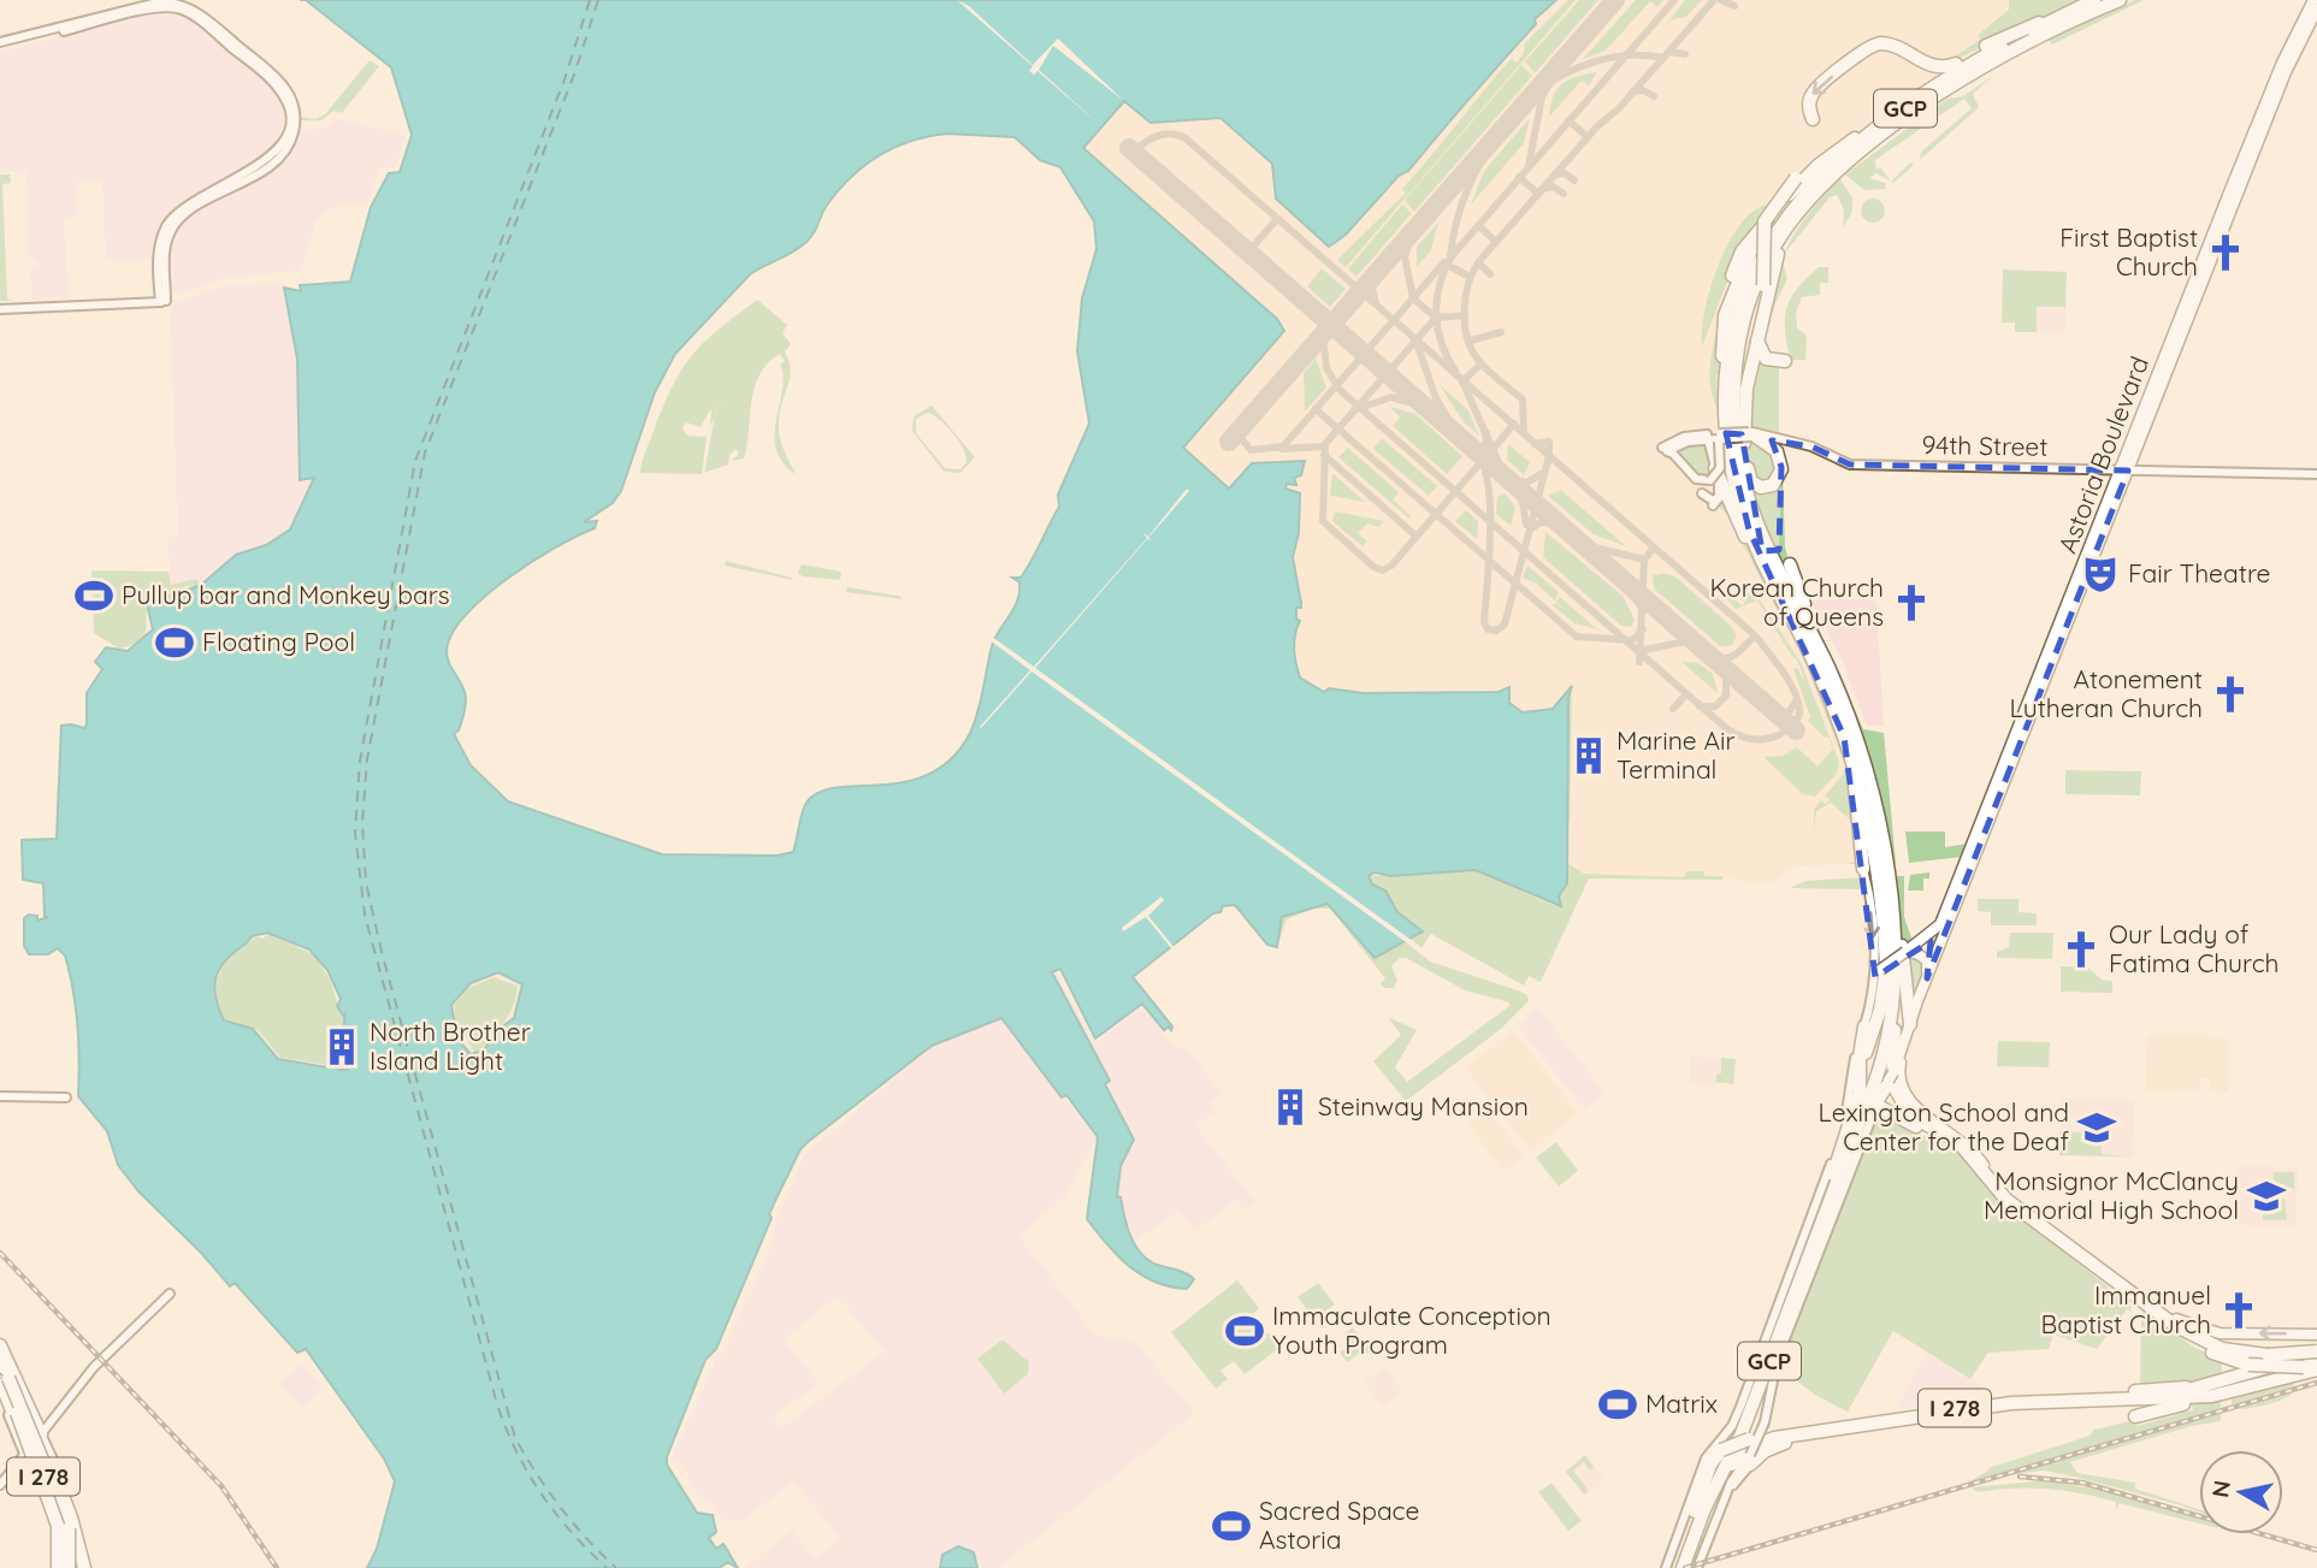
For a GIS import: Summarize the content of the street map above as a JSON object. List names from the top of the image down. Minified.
{"streets":{"highway":["GCP","I 278"],"main road":["94th Street","Astoria Boulevard"]},"crossings":[["GCP","94th Street"],["GCP","I 278"],["94th Street","Astoria Boulevard"]],"places":{"church":["First Baptist Church","Korean Church of Queens","Atonement Lutheran Church","Our Lady of Fatima Church","Immanuel Baptist Church"],"theatre":["Fair Theatre"],"sports":["Pullup bar and Monkey bars","Floating Pool","Immaculate Conception Youth Program","Matrix","Sacred Space Astoria"],"building":["Marine Air Terminal","North Brother Island Light","Steinway Mansion"],"school or university":["Lexington School and Center for the Deaf","Monsignor McClancy Memorial High School"]},"north":"left"}
